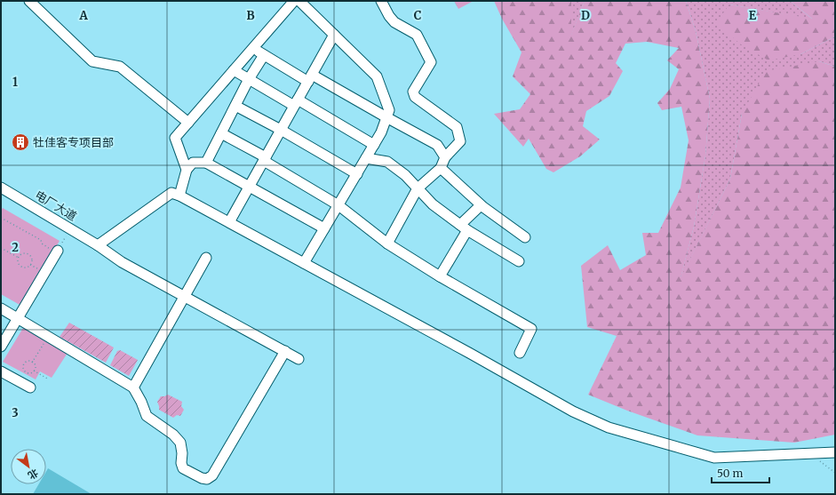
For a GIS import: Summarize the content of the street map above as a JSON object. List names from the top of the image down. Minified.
{"streets":{"street":["电厂大道"]},"places":{"building":["牡佳客专项目部"]},"scale_bar":"50 m","north":"bottom right","grid":{"columns":["A","B","C","D","E"],"rows":["1","2","3"]}}
